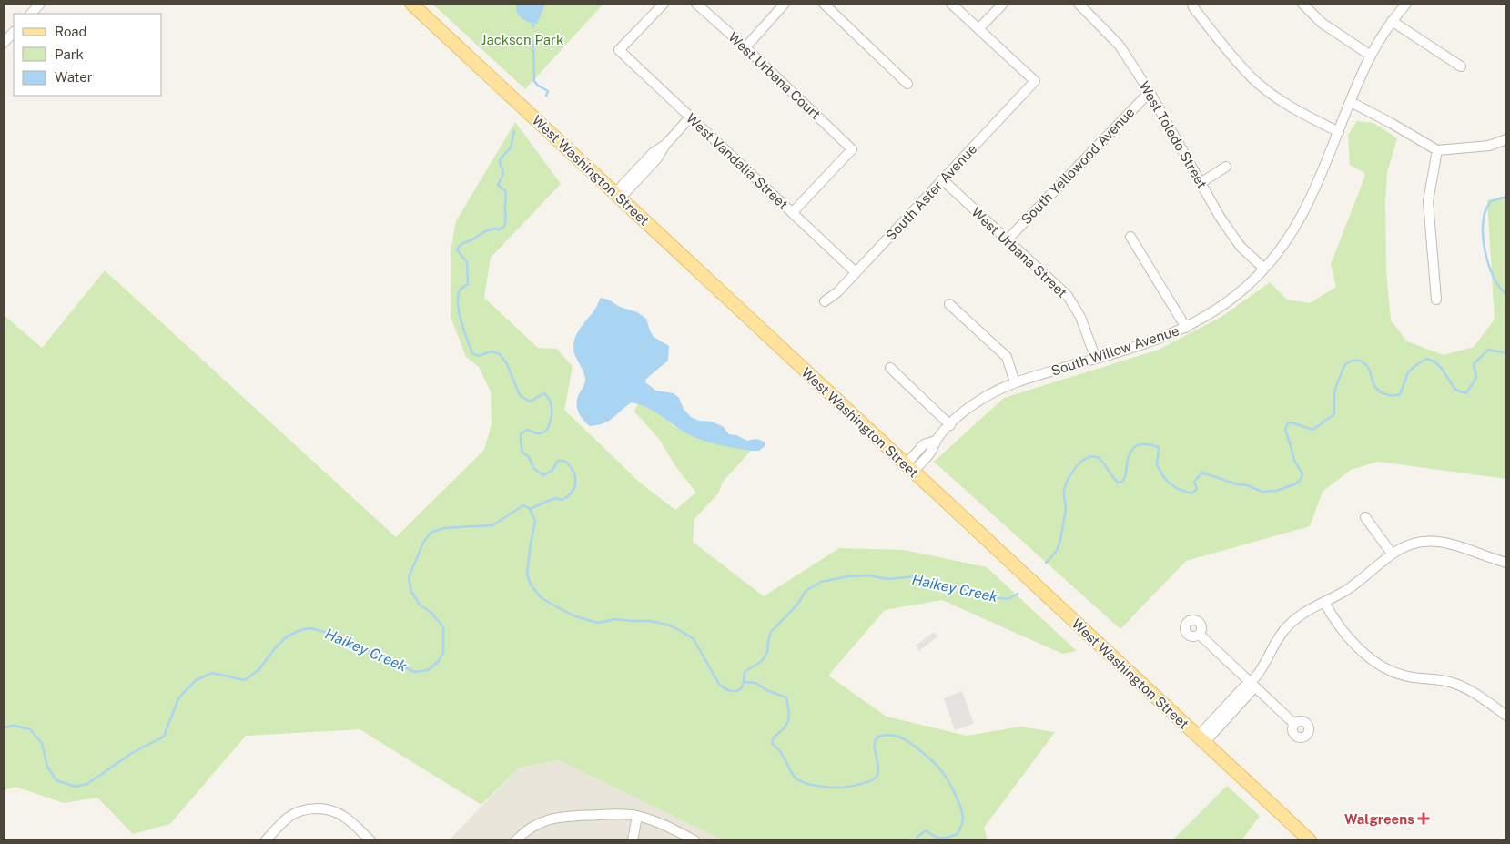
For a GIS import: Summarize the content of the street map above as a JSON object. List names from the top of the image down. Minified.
{"streets":{"main road":["West Washington Street"],"street":["West Urbana Court","West Toledo Street","West Vandalia Street","South Yellowood Avenue","South Aster Avenue","West Urbana Street","South Willow Avenue"]},"crossings":[["West Urbana Court","West Vandalia Street"],["West Toledo Street","South Yellowood Avenue"],["West Toledo Street","South Willow Avenue"],["West Vandalia Street","South Aster Avenue"],["South Yellowood Avenue","West Urbana Street"],["West Washington Street","South Willow Avenue"],["South Aster Avenue","West Urbana Street"],["West Urbana Street","South Willow Avenue"]],"water":["Haikey Creek"],"parks":["Jackson Park"],"places":{"health":["Walgreens"]},"legend":["Road","Park","Water"]}
